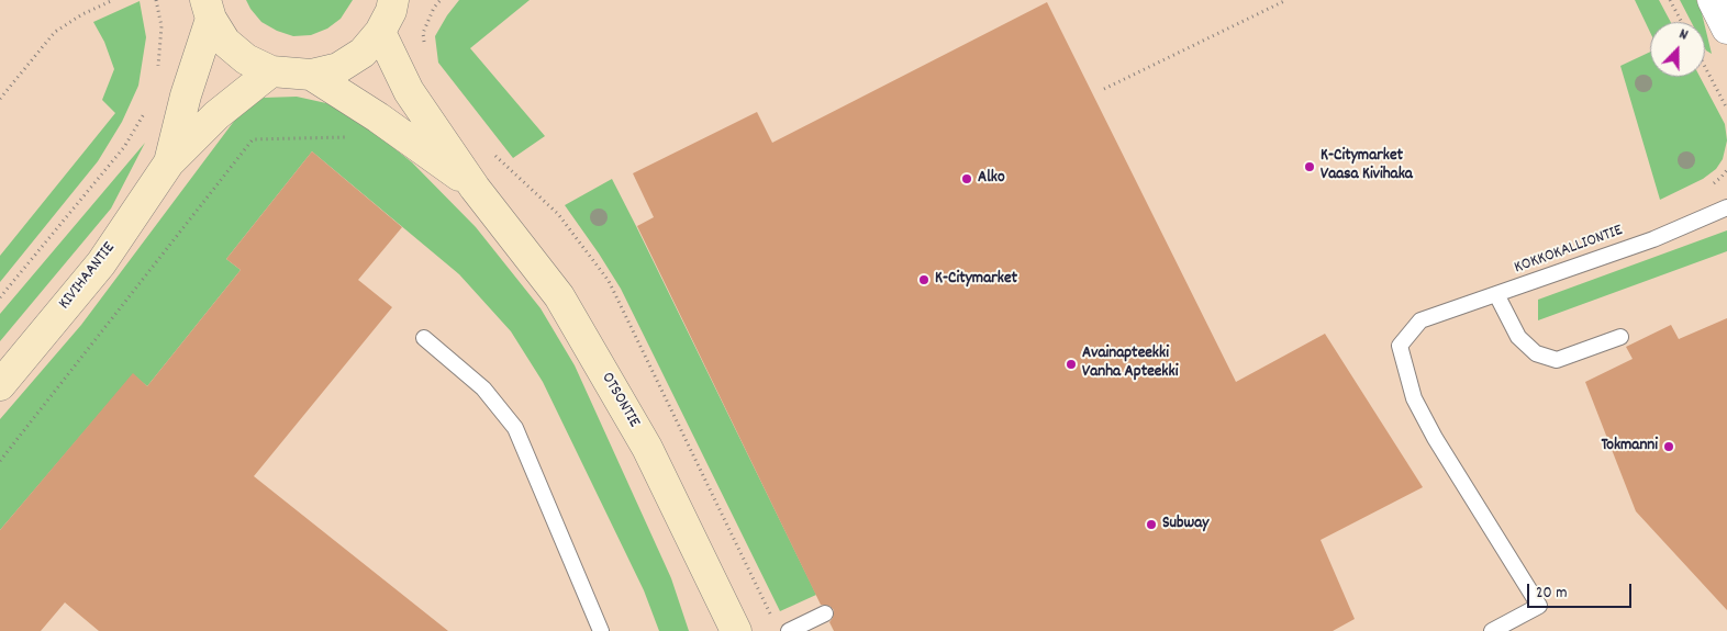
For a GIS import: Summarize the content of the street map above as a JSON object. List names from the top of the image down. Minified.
{"streets":{"main road":["KIVIHAANTIE","OTSONTIE"],"lane":["KOKKOKALLIONTIE"]},"places":["K-Citymarket Vaasa Kivihaka","Alko","K-Citymarket","Avainapteekki Vanha Apteekki","Tokmanni","Subway"],"scale_bar":"20 m","north":"top"}
